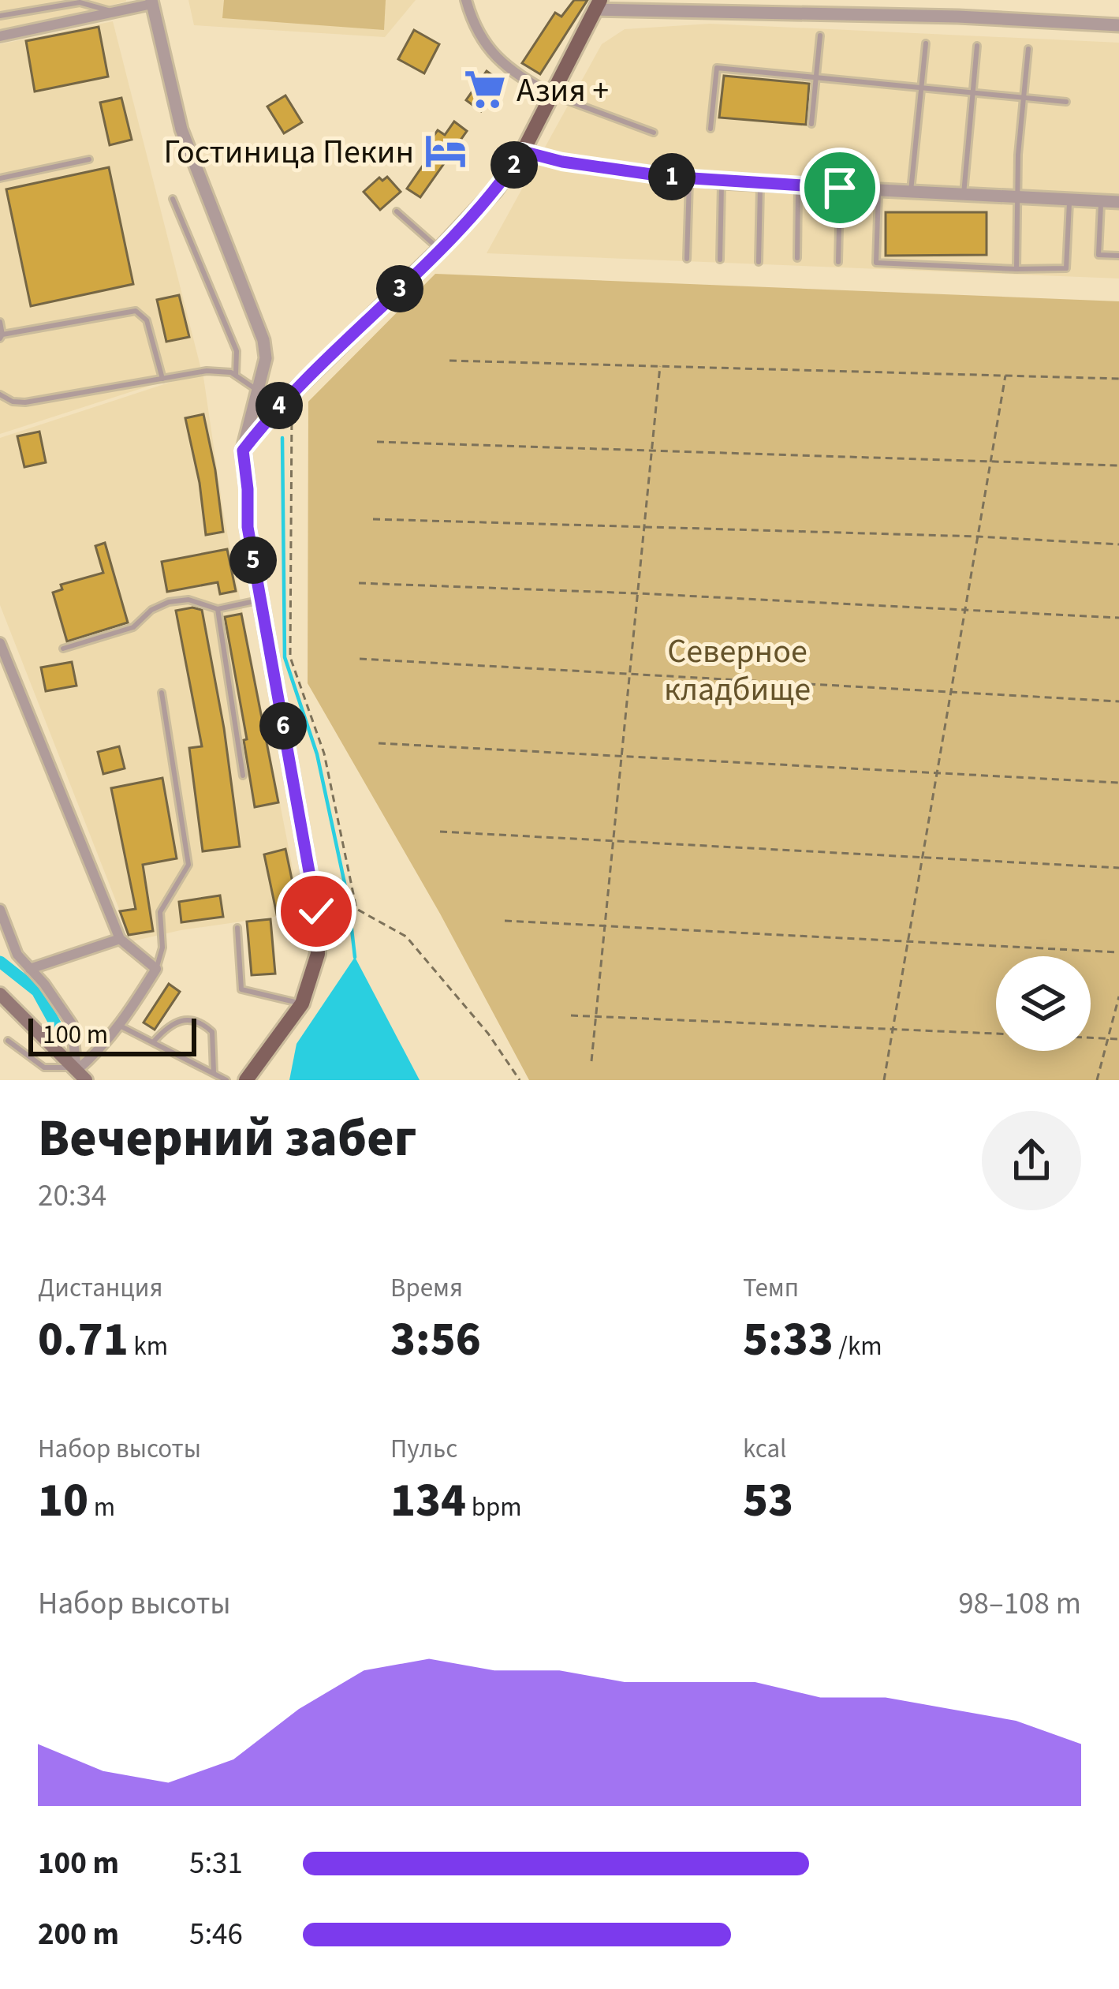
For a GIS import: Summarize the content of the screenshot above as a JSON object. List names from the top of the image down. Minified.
{"parks":["Северное кладбище"],"places":{"supermarket":["Азия +"],"hotel":["Гостиница Пекин"]},"scale_bar":"100 m","page":{"pins":["2","1","3","4","5","6"],"scale":"100 m","heading":["Вечерний забег","20:34"],"stats":[["Дистанция","0.71 km"],["Время","3:56"],["Темп","5:33 /km"],["Набор высоты","10 m"],["Пульс","134 bpm"],["kcal","53"]],"chart":["Набор высоты","98–108 m"],"list":[{"name":"100 m","note":"5:31"},{"name":"200 m","note":"5:46"}]}}
